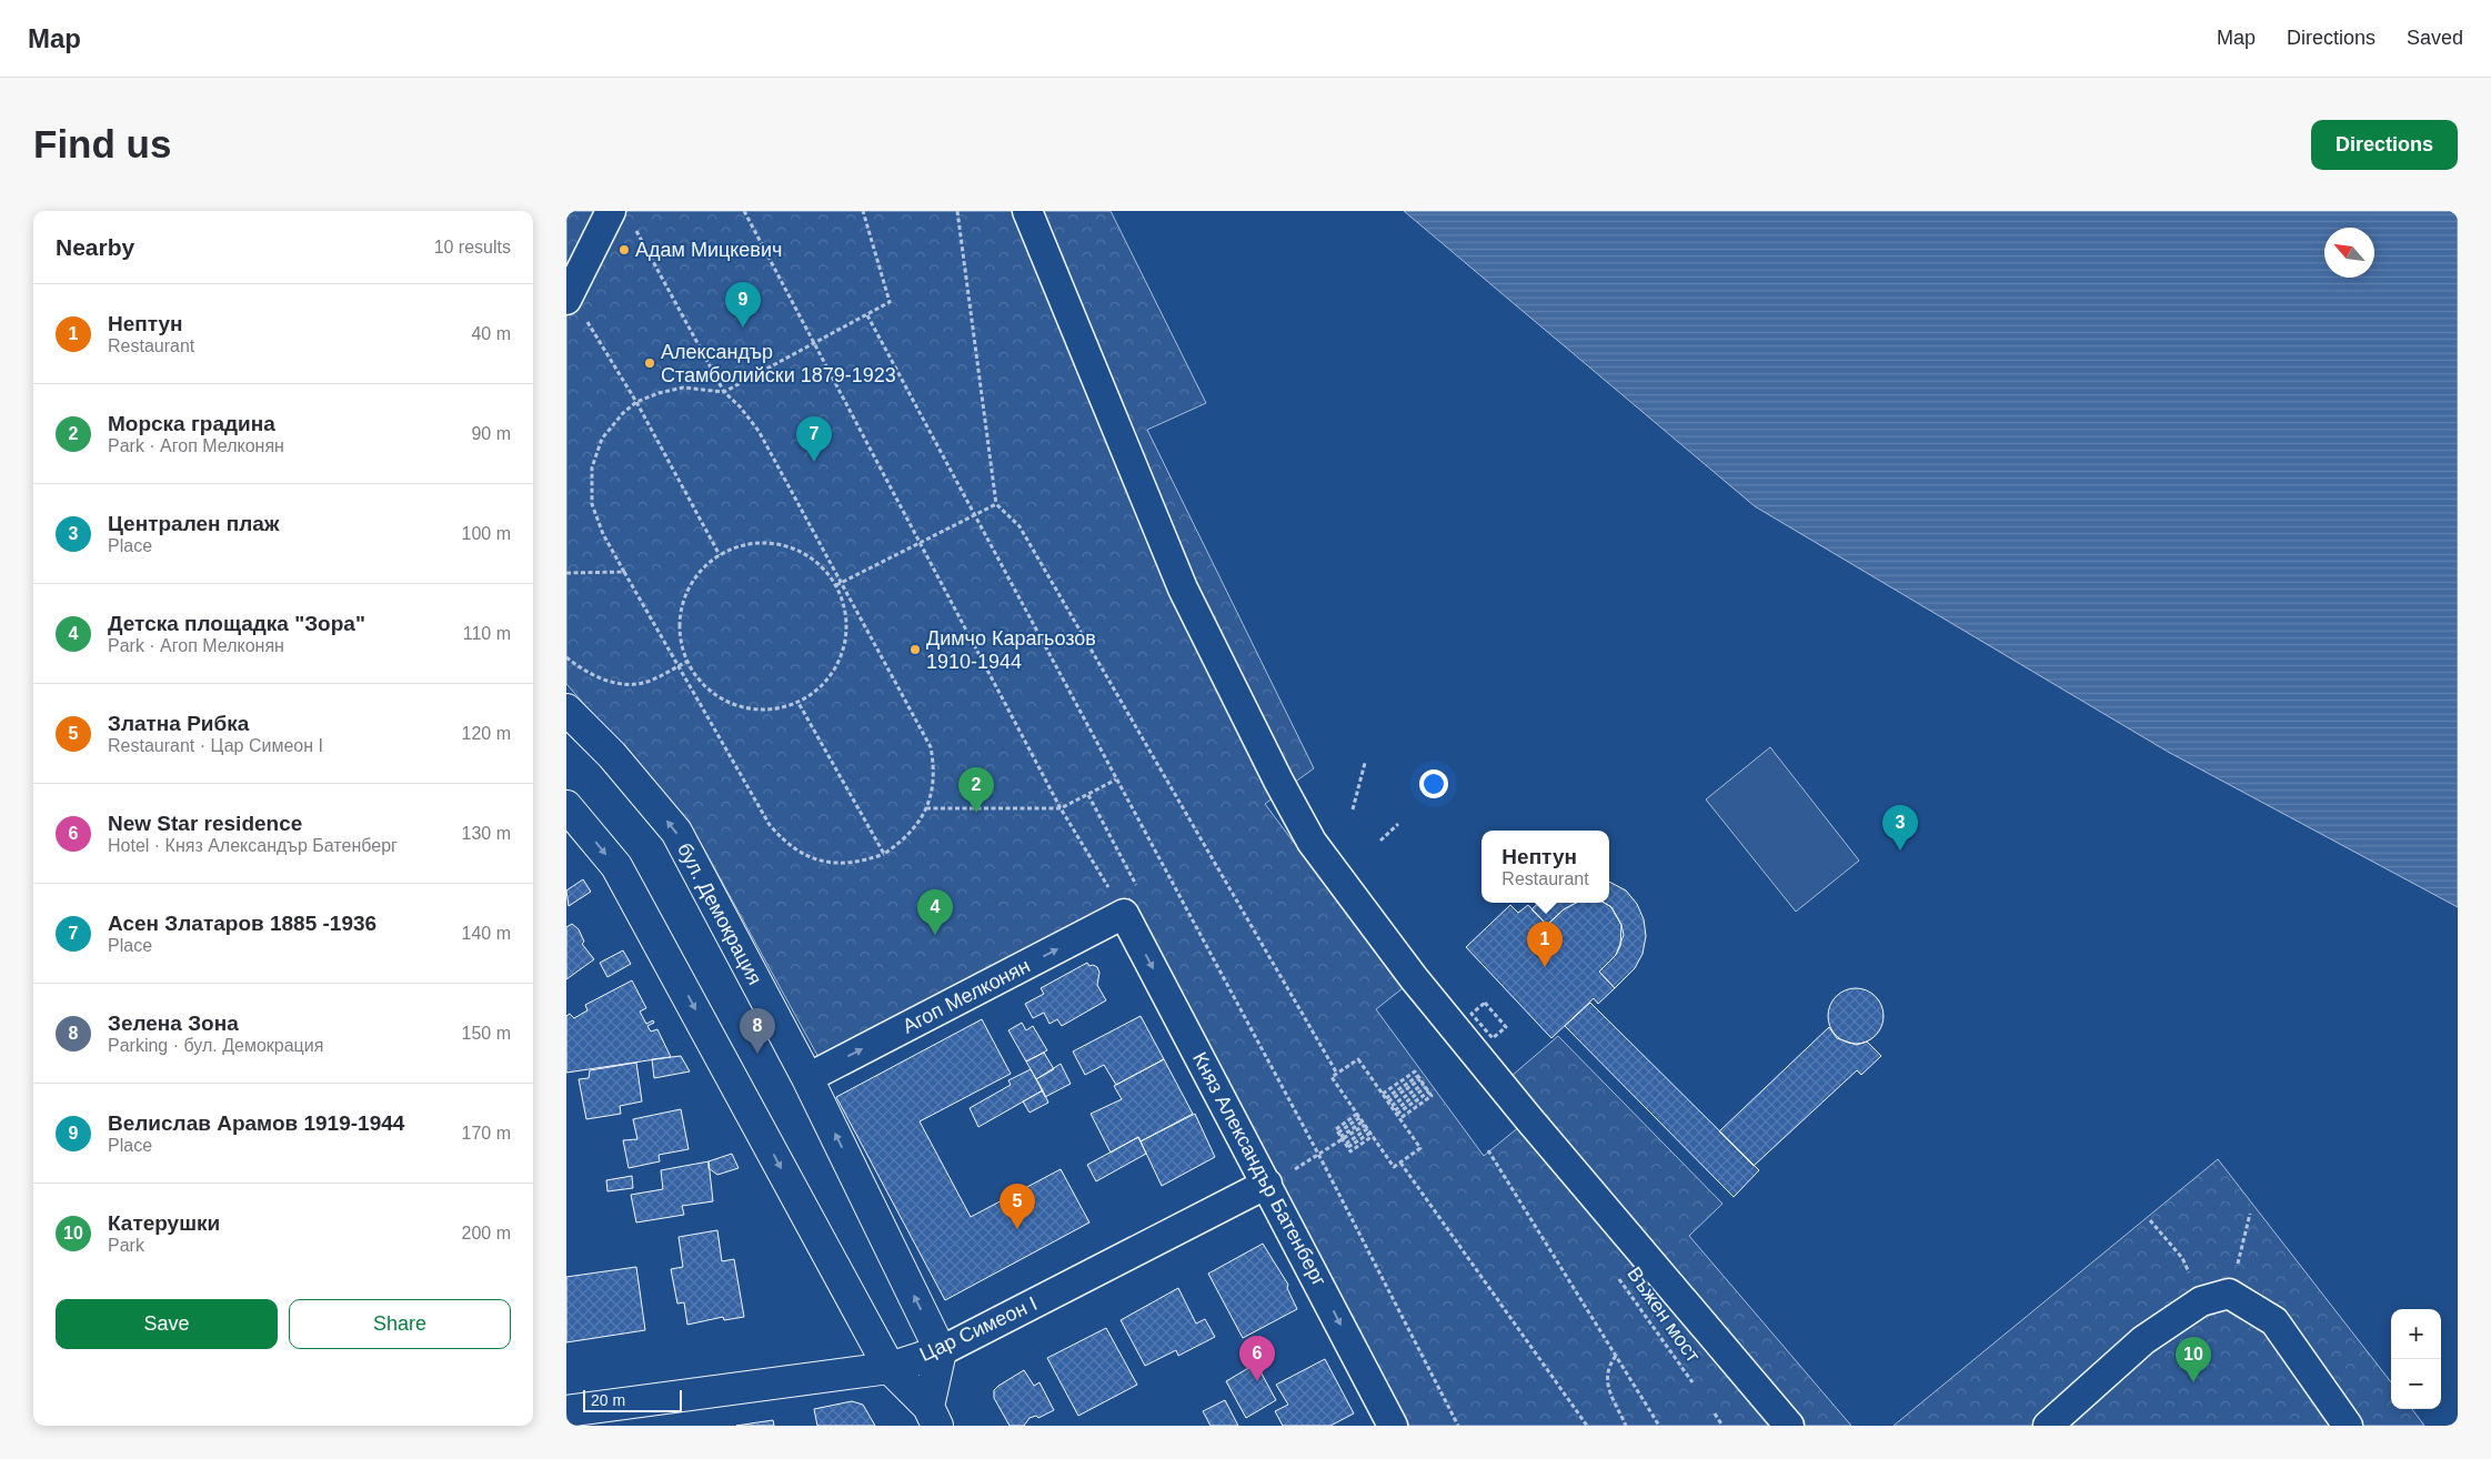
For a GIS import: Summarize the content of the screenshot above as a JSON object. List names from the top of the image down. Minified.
{"streets":{"main road":["бул. Демокрация","Цар Симеон I"],"street":["Агоп Мелконян","Княз Александър Батенберг"],"path":["Въжен мост"]},"crossings":[["бул. Демокрация","Агоп Мелконян"],["бул. Демокрация","Цар Симеон I"],["Агоп Мелконян","Княз Александър Батенберг"],["Княз Александър Батенберг","Цар Симеон I"]],"one_way":["Агоп Мелконян"],"places":["Адам Мицкевич","Александър Стамболийски 1879-1923","Димчо Карагьозов 1910-1944"],"scale_bar":"20 m","north":"top left","page":{"header":"Map","nav":["Map","Directions","Saved"],"buttons":["Directions",["Save","Share"]],"title":"Find us","heading":["Nearby","10 results"],"pins":["9","7","2","3","4","1","8","5","6","10"],"list":[{"mark":"1","name":"Нептун","note":"Restaurant","value":"40 m"},{"mark":"2","name":"Морска градина","note":"Park · Агоп Мелконян","value":"90 m"},{"mark":"3","name":"Централен плаж","note":"Place","value":"100 m"},{"mark":"4","name":"Детска площадка \"Зора\"","note":"Park · Агоп Мелконян","value":"110 m"},{"mark":"5","name":"Златна Рибка","note":"Restaurant · Цар Симеон I","value":"120 m"},{"mark":"6","name":"New Star residence","note":"Hotel · Княз Александър Батенберг","value":"130 m"},{"mark":"7","name":"Асен Златаров 1885 -1936","note":"Place","value":"140 m"},{"mark":"8","name":"Зелена Зона","note":"Parking · бул. Демокрация","value":"150 m"},{"mark":"9","name":"Велислав Арамов 1919-1944","note":"Place","value":"170 m"},{"mark":"10","name":"Катерушки","note":"Park","value":"200 m"}],"popup":["Нептун","Restaurant"],"map_buttons":["+","−"],"scale":"20 m"}}
